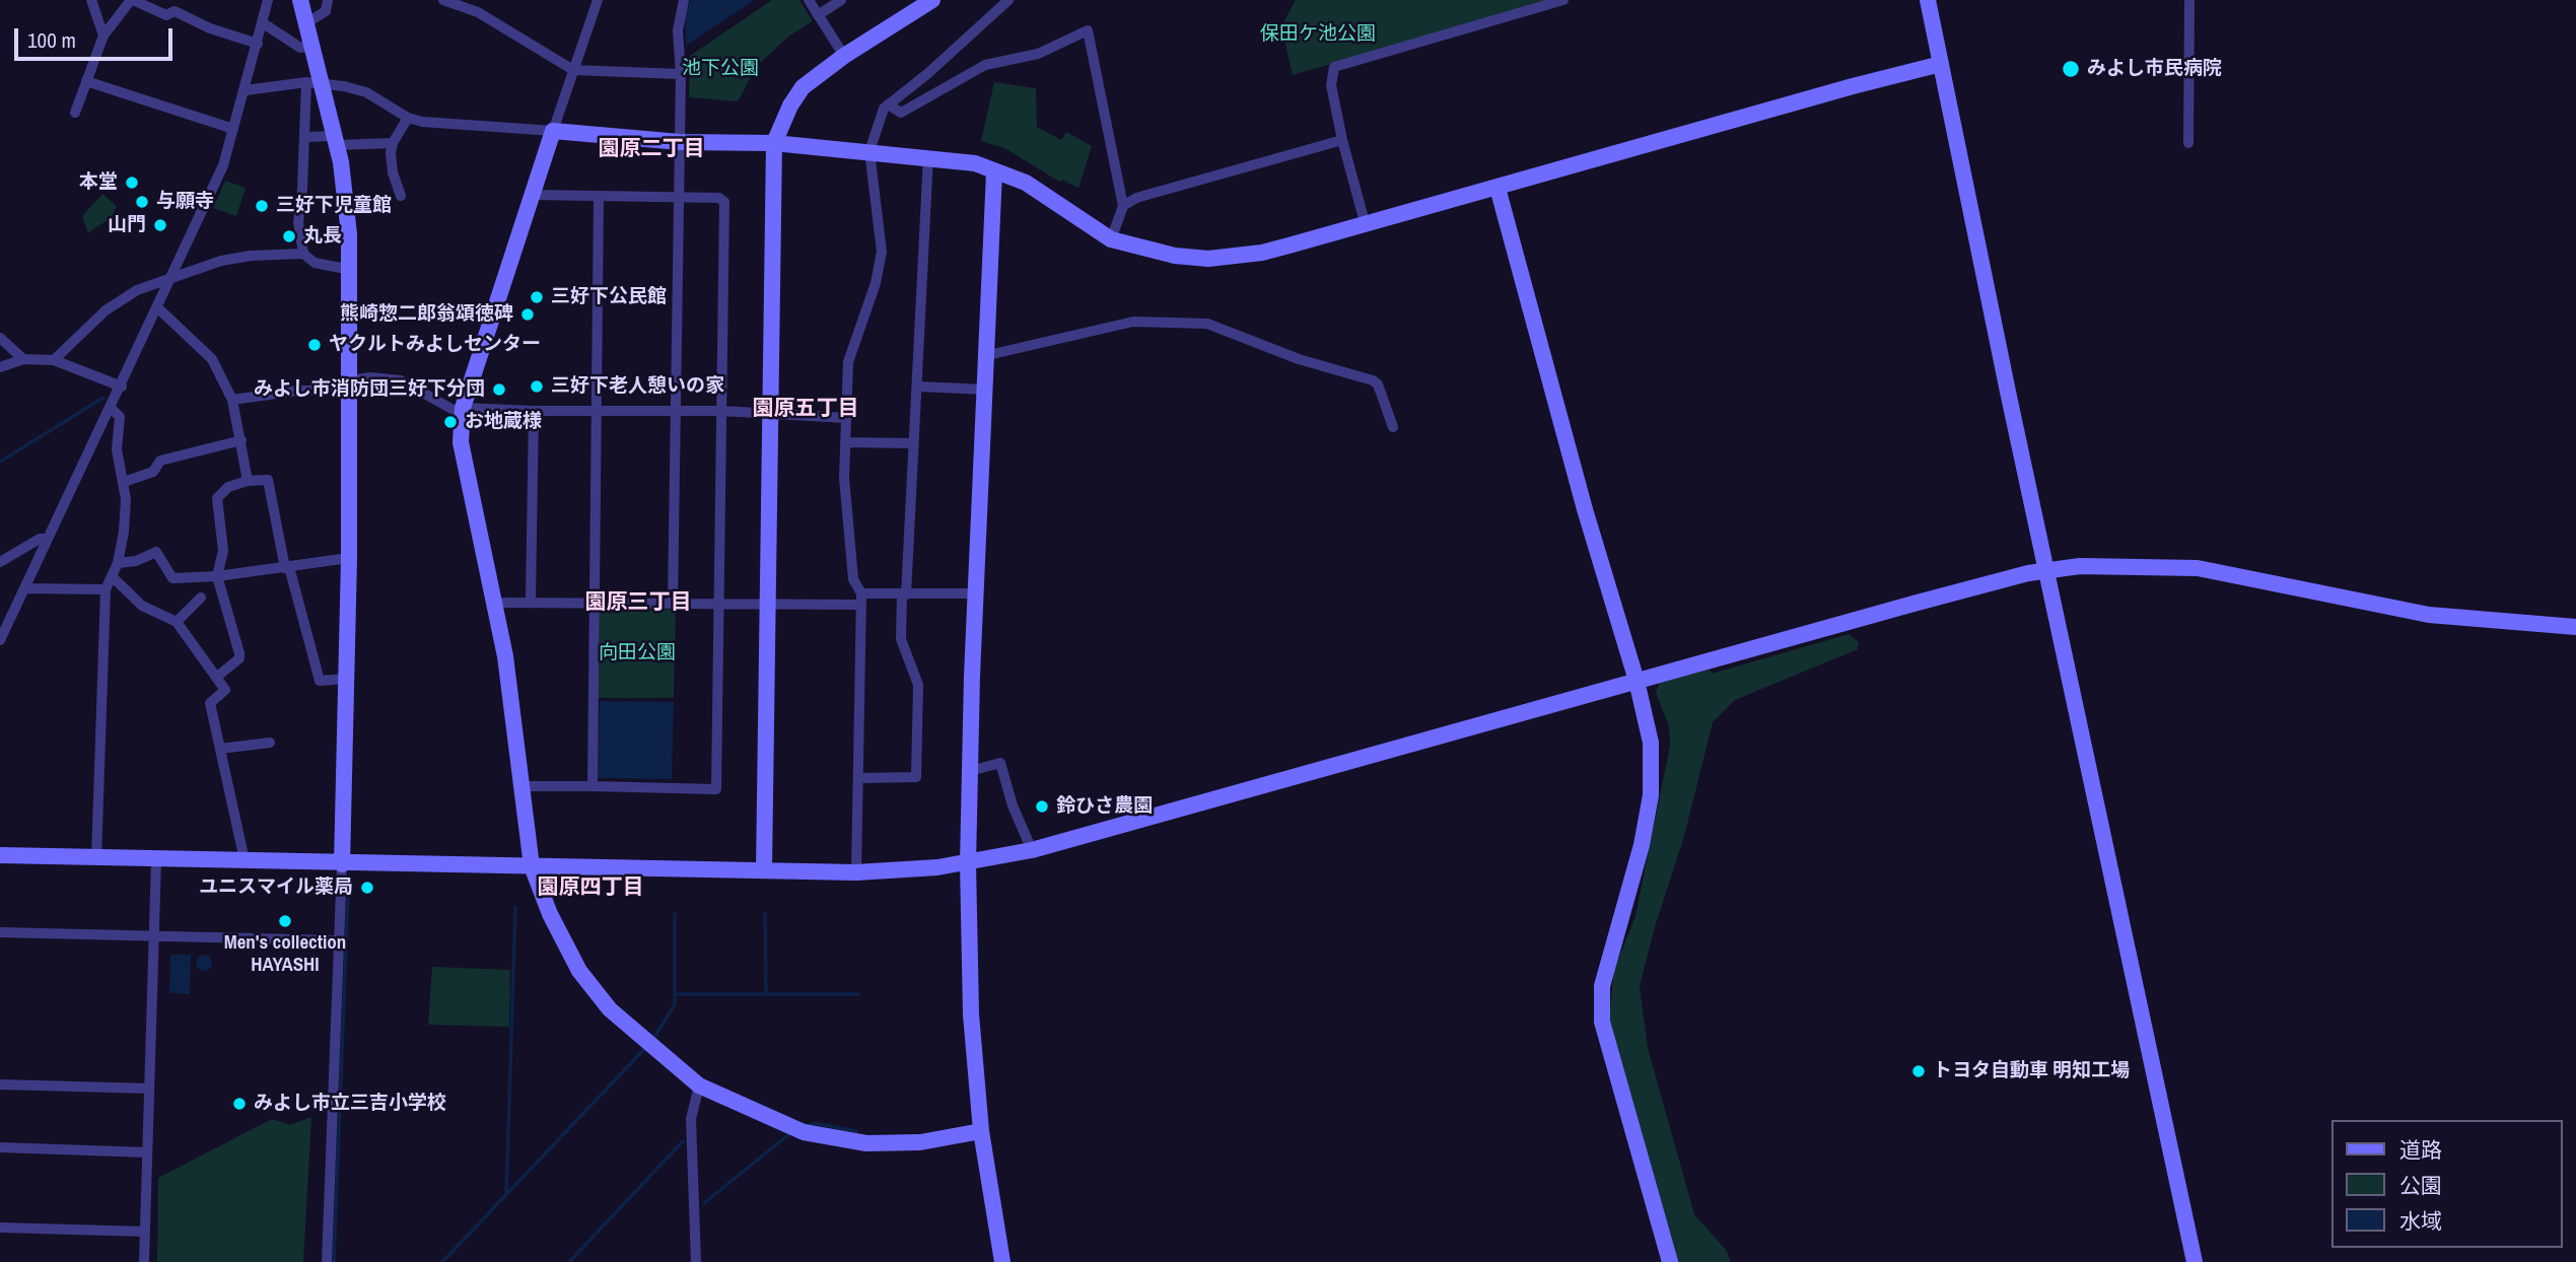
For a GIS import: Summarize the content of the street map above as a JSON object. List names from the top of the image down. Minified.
{"districts":["園原二丁目","園原五丁目","園原三丁目","園原四丁目"],"parks":["保田ケ池公園","池下公園","向田公園"],"places":["みよし市民病院","本堂","与願寺","三好下児童館","山門","丸長","三好下公民館","熊崎惣二郎翁頌徳碑","ヤクルトみよしセンター","三好下老人憩いの家","みよし市消防団三好下分団","お地蔵様","鈴ひさ農園","ユニスマイル薬局","Men's collection HAYASHI","トヨタ自動車 明知工場","みよし市立三吉小学校"],"legend":["道路","公園","水域"],"scale_bar":"100 m"}
